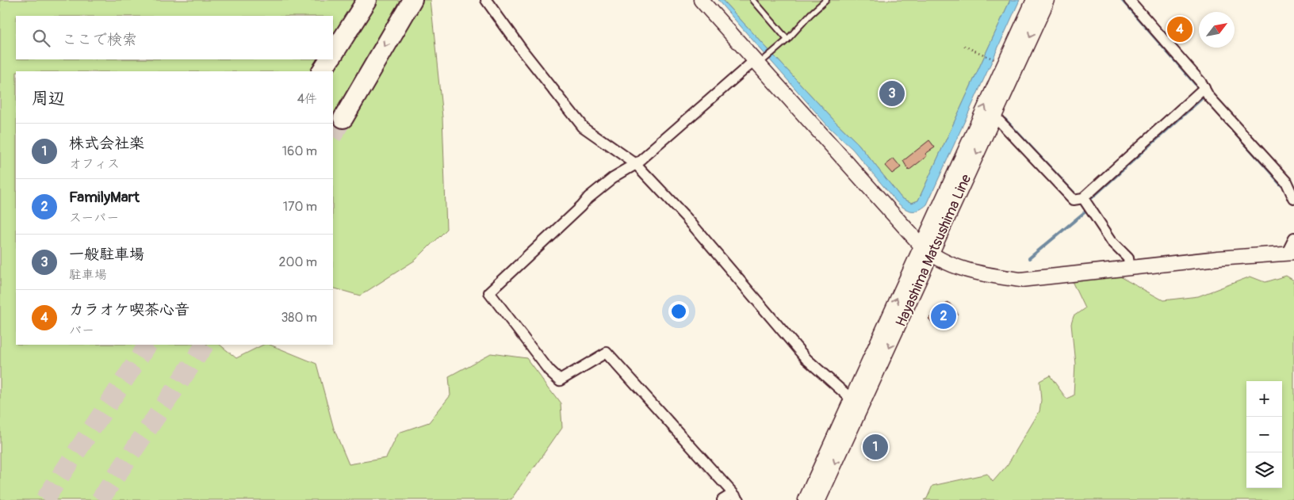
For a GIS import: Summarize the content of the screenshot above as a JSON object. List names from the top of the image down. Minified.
{"streets":{"main road":["Hayashima Matsushima Line"]},"north":"top right","page":{"pins":["4","3","2","1"],"search":"ここで検索","heading":["周辺","4件"],"list":[{"mark":"1","name":"株式会社楽","note":"オフィス","value":"160 m"},{"mark":"2","name":"FamilyMart","note":"スーパー","value":"170 m"},{"mark":"3","name":"一般駐車場","note":"駐車場","value":"200 m"},{"mark":"4","name":"カラオケ喫茶心音","note":"バー","value":"380 m"}],"map_buttons":["+","−"]}}
